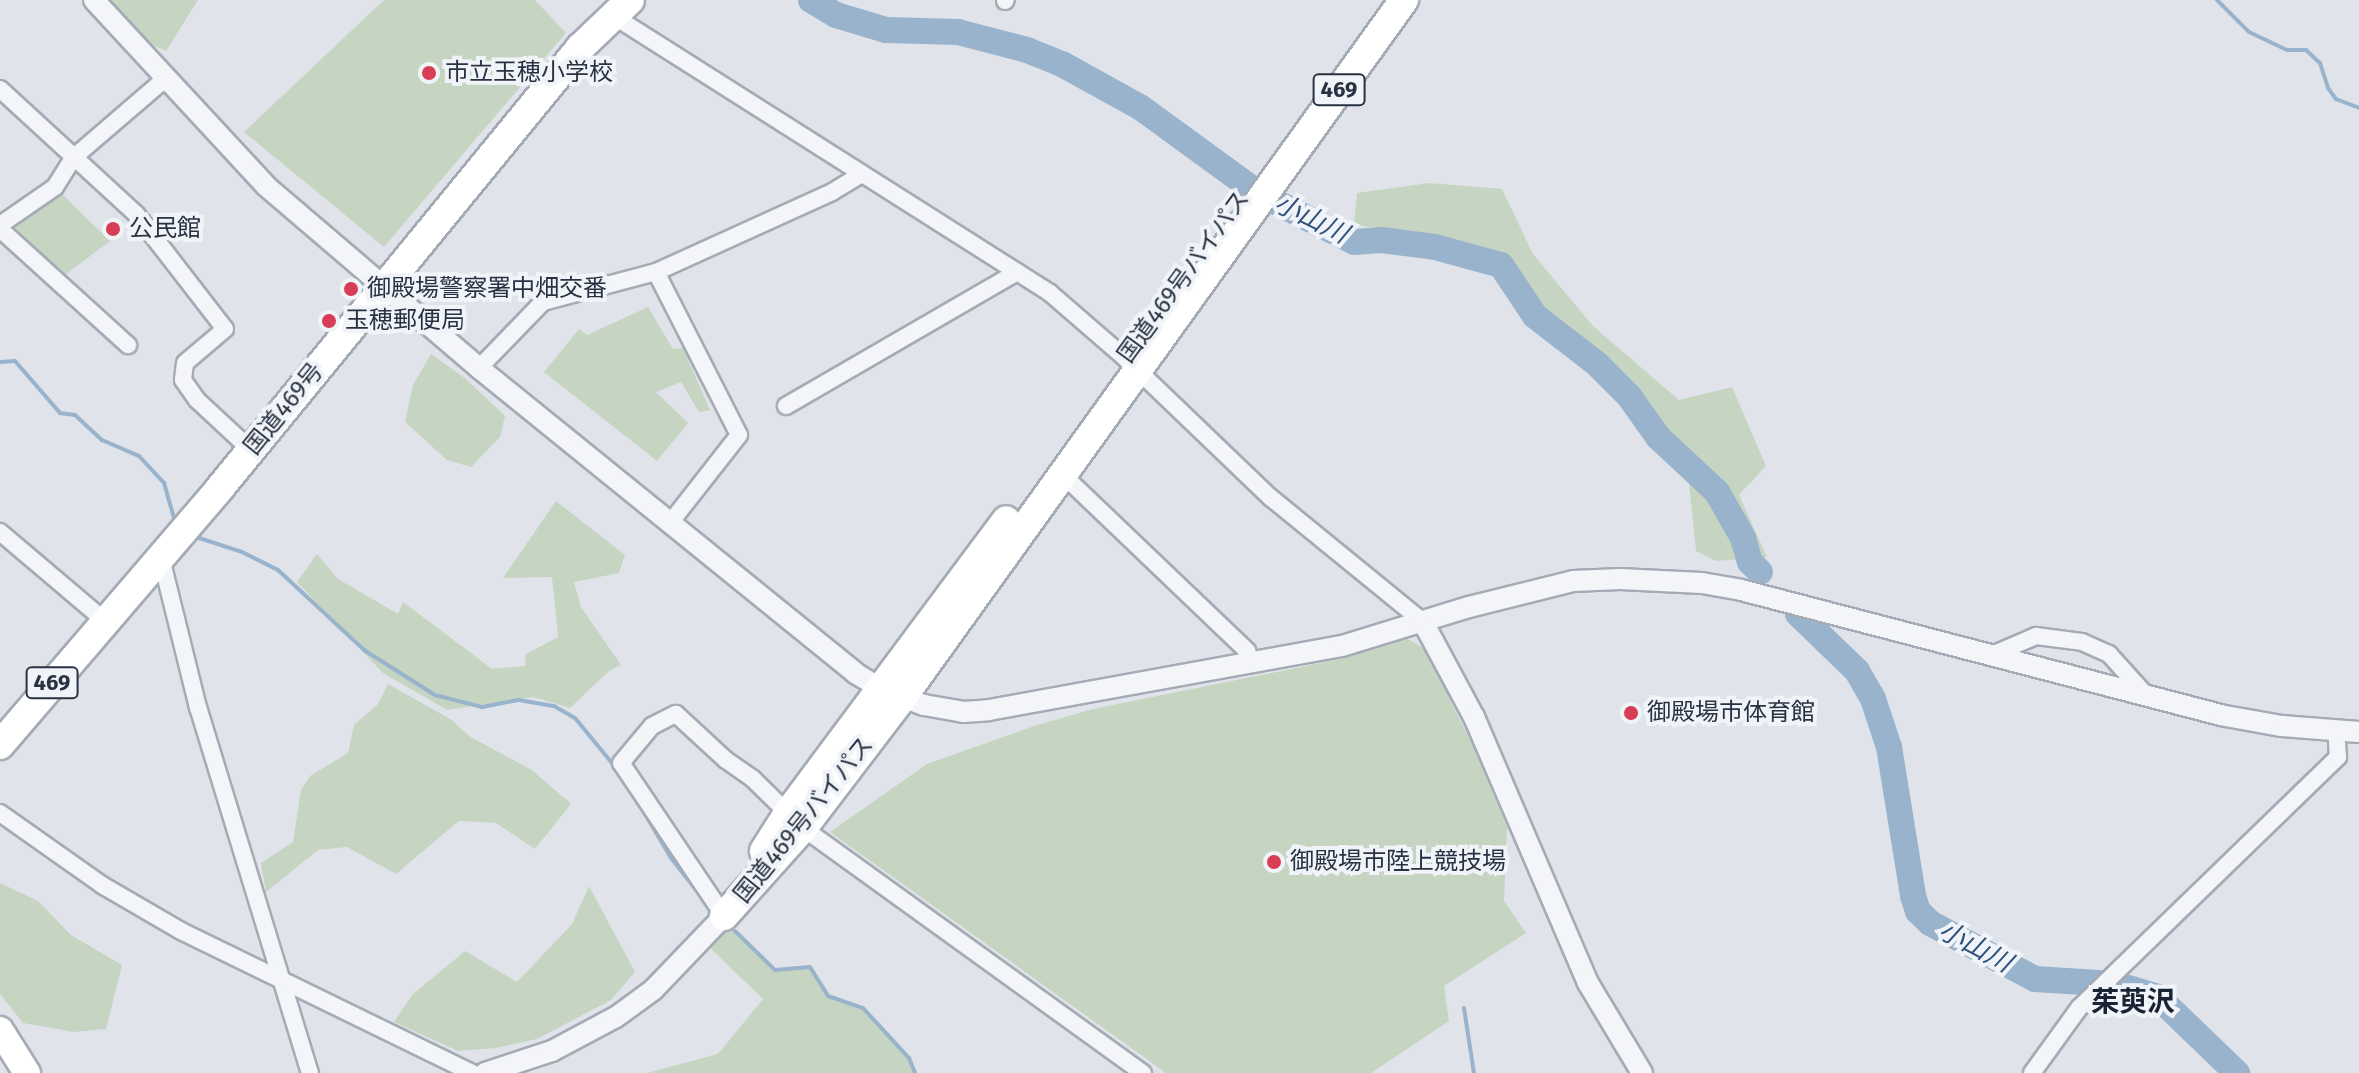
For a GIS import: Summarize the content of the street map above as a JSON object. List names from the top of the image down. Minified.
{"streets":{"highway":["469","国道469号バイパス","国道469号"]},"districts":["茱萸沢"],"water":["小山川"],"places":["市立玉穂小学校","公民館","御殿場警察署中畑交番","玉穂郵便局","御殿場市体育館","御殿場市陸上競技場"]}
